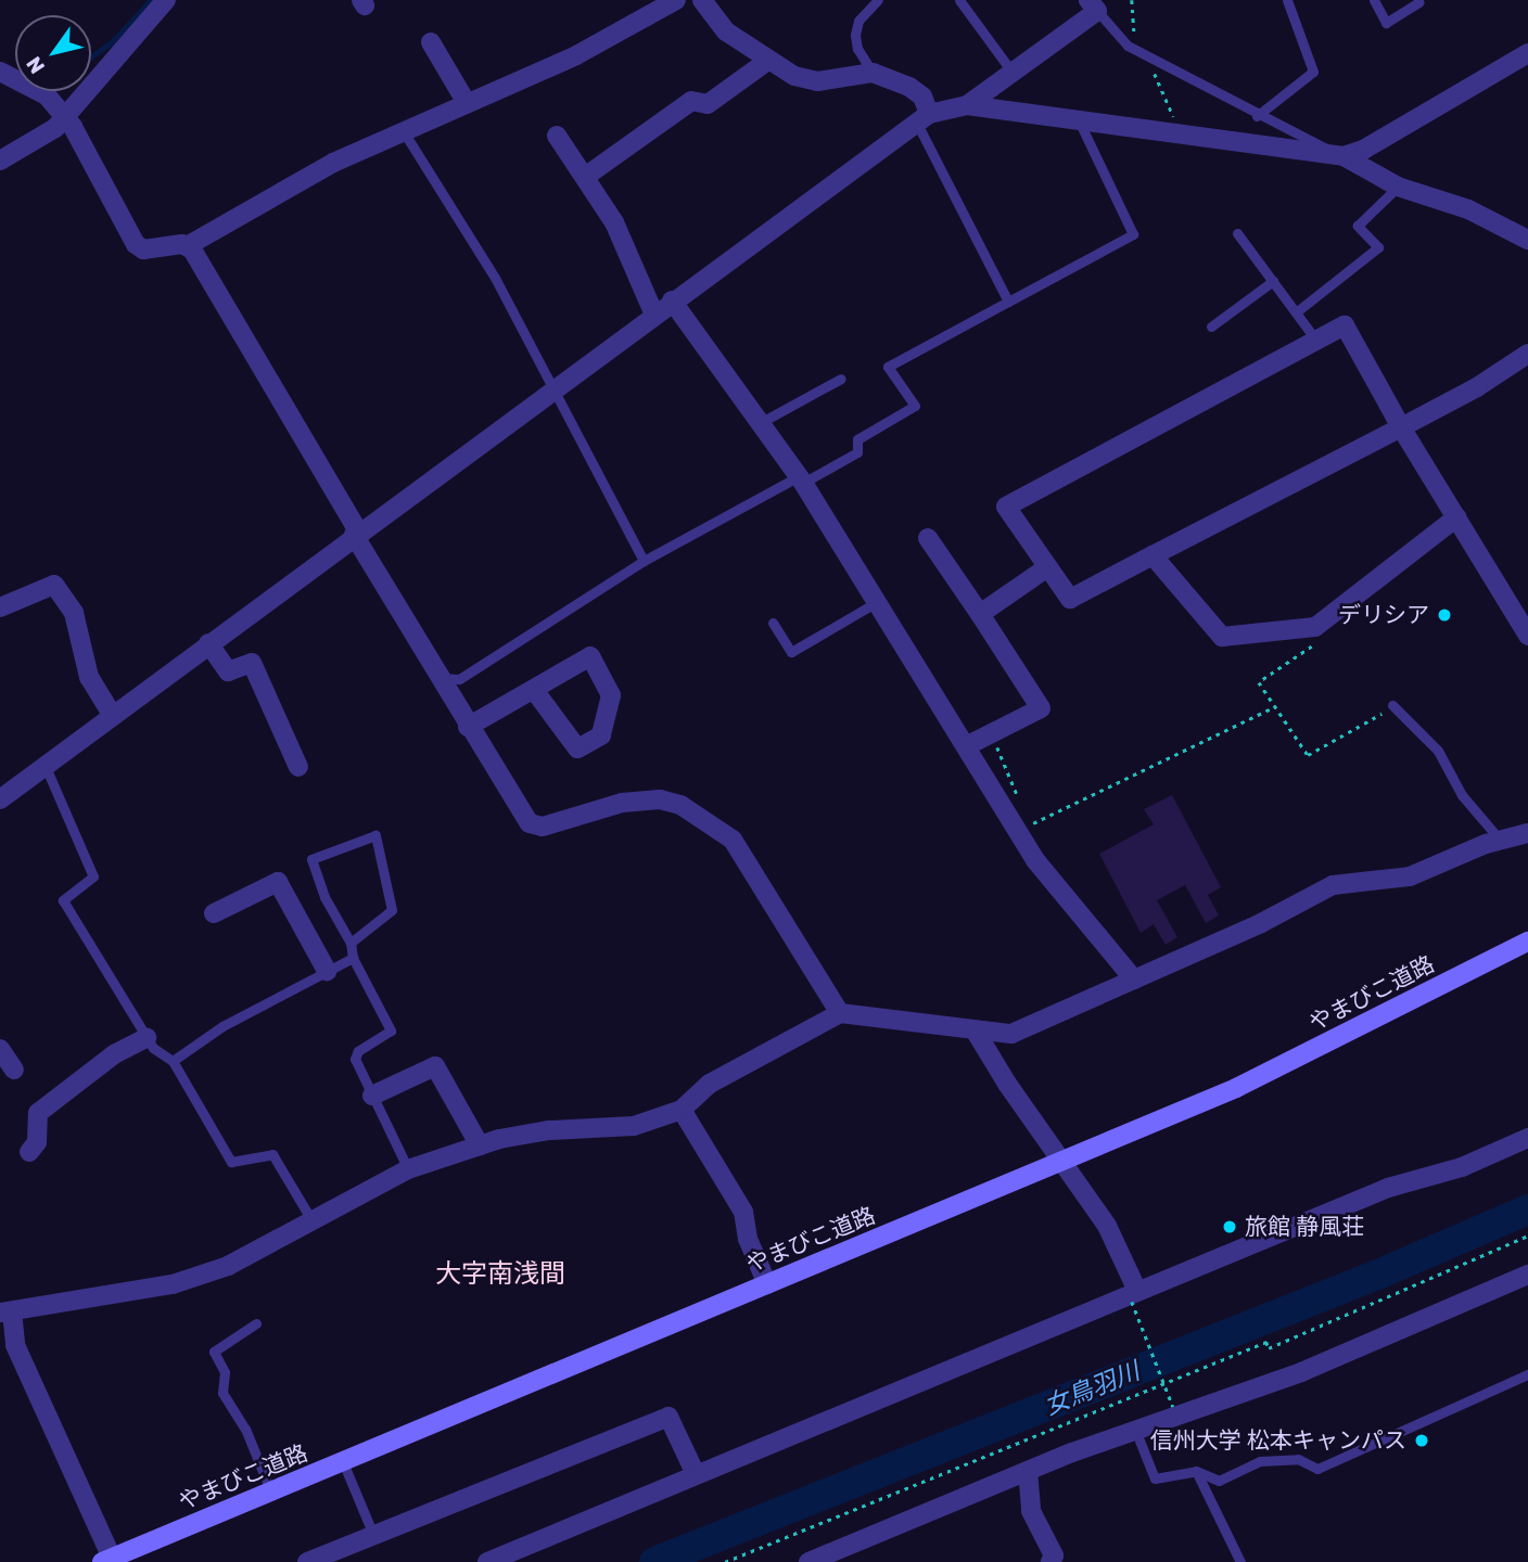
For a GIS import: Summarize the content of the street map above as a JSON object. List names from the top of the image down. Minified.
{"streets":{"street":["やまびこ道路"]},"districts":["大字南浅間"],"water":["女鳥羽川"],"places":["デリシア","旅館 静風荘","信州大学 松本キャンパス"],"north":"bottom left"}
